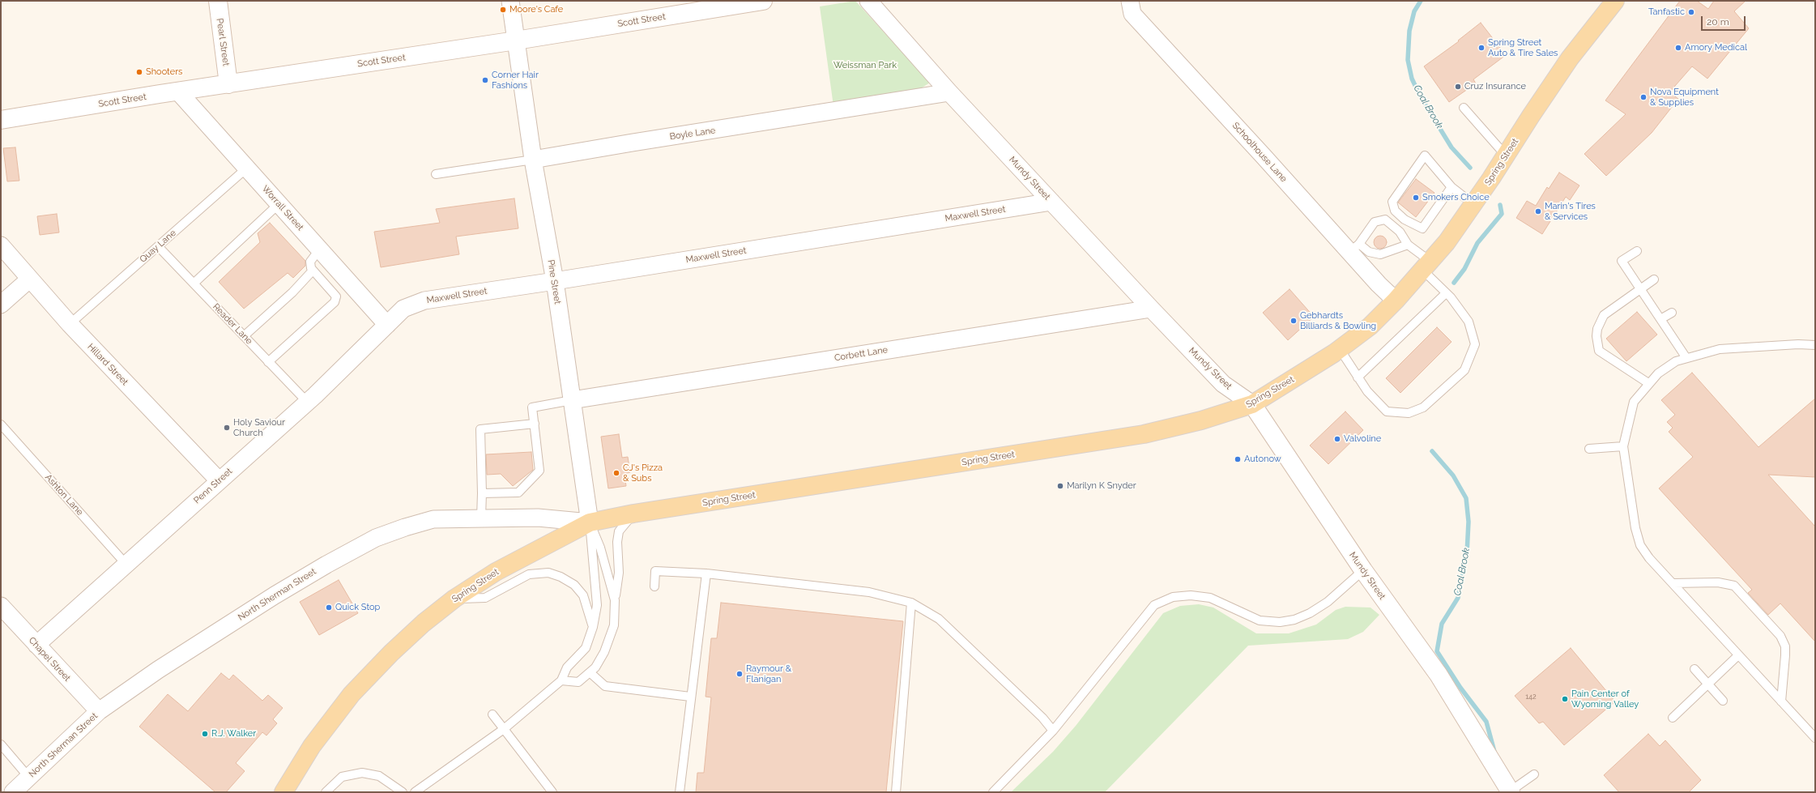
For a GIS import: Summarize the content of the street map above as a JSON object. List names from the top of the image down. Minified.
{"streets":{"main road":["Spring Street"],"street":["Scott Street","Pearl Street","Boyle Lane","Schoolhouse Lane","Mundy Street","Worrall Street","Maxwell Street","Pine Street","Corbett Lane","Hillard Street","Penn Street","North Sherman Street","Chapel Street"],"lane":["Quay Lane","Reader Lane","Ashton Lane"]},"crossings":[["Scott Street","Pearl Street"],["Scott Street","Worrall Street"],["Scott Street","Pine Street"],["Boyle Lane","Mundy Street"],["Boyle Lane","Pine Street"],["Schoolhouse Lane","Spring Street"],["Spring Street","Mundy Street"],["Spring Street","Pine Street"],["Spring Street","North Sherman Street"],["Mundy Street","Maxwell Street"],["Mundy Street","Corbett Lane"],["Worrall Street","Maxwell Street"],["Worrall Street","Quay Lane"],["Worrall Street","Penn Street"],["Maxwell Street","Pine Street"],["Maxwell Street","Penn Street"],["Quay Lane","Reader Lane"],["Quay Lane","Hillard Street"],["Pine Street","Corbett Lane"],["Pine Street","North Sherman Street"],["Reader Lane","Penn Street"],["Hillard Street","Penn Street"],["Penn Street","Ashton Lane"],["Penn Street","Chapel Street"],["North Sherman Street","Chapel Street"]],"water":["Coal Brook"],"parks":["Weissman Park"],"places":["Moore's Cafe","Tanfastic","Spring Street Auto & Tire Sales","Amory Medical","Shooters","Corner Hair Fashions","Cruz Insurance","Nova Equipment & Supplies","Smokers Choice","Marin's Tires & Services","Gebhardts Billiards & Bowling","Holy Saviour Church","Valvoline","Autonow","CJ's Pizza & Subs","Marilyn K Snyder","Quick Stop","Raymour & Flanigan","Pain Center of Wyoming Valley","R.J. Walker"],"house_numbers":["142"],"scale_bar":"20 m"}
